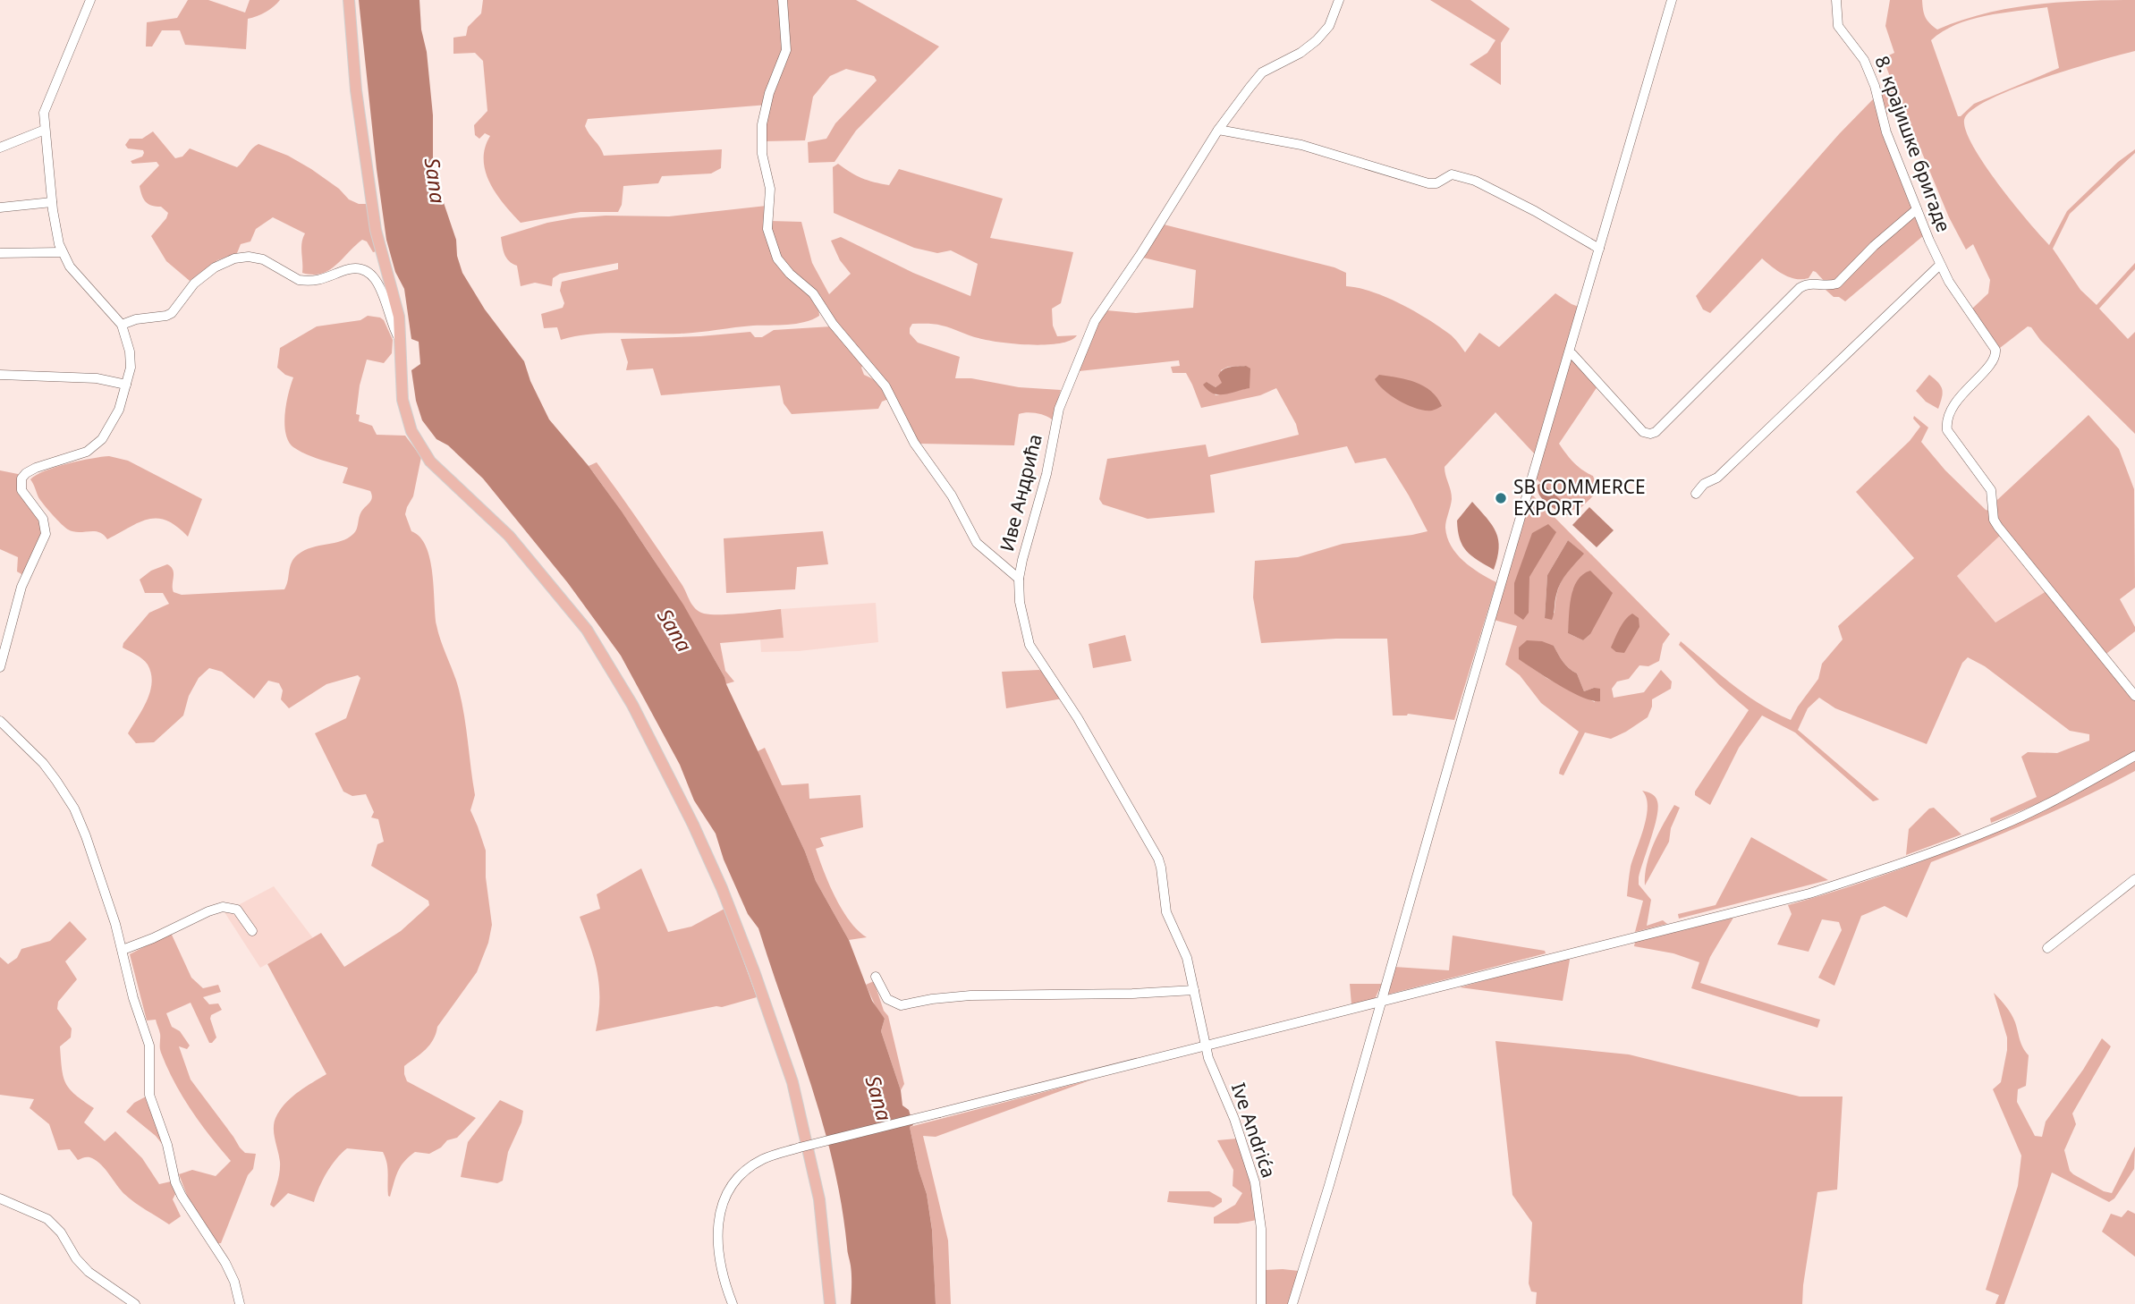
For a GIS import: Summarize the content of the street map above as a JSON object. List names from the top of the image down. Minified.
{"streets":{"street":["8. крајишке бригаде","Иве Андрића","Ive Andrića"]},"crossings":[["Иве Андрића","Ive Andrića"]],"water":["Sana"],"places":["SB COMMERCE EXPORT"]}
